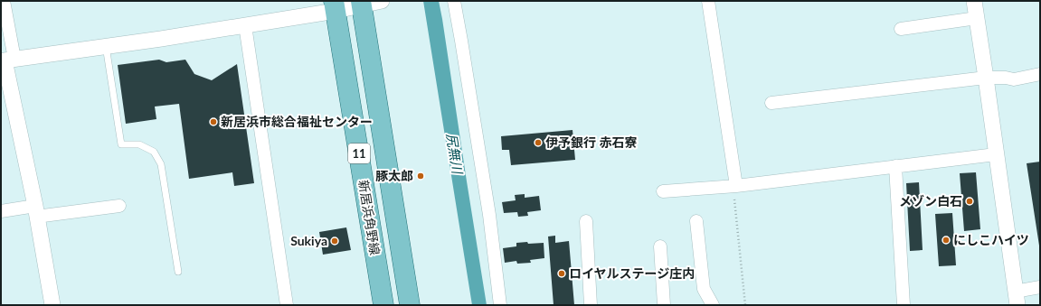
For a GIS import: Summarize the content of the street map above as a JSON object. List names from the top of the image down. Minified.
{"streets":{"main road":["11","新居浜角野線"]},"water":["尻無川"],"places":["新居浜市総合福祉センター","伊予銀行 赤石寮","豚太郎","メゾン白石","にしこハイツ","Sukiya","ロイヤルステージ庄内"]}
